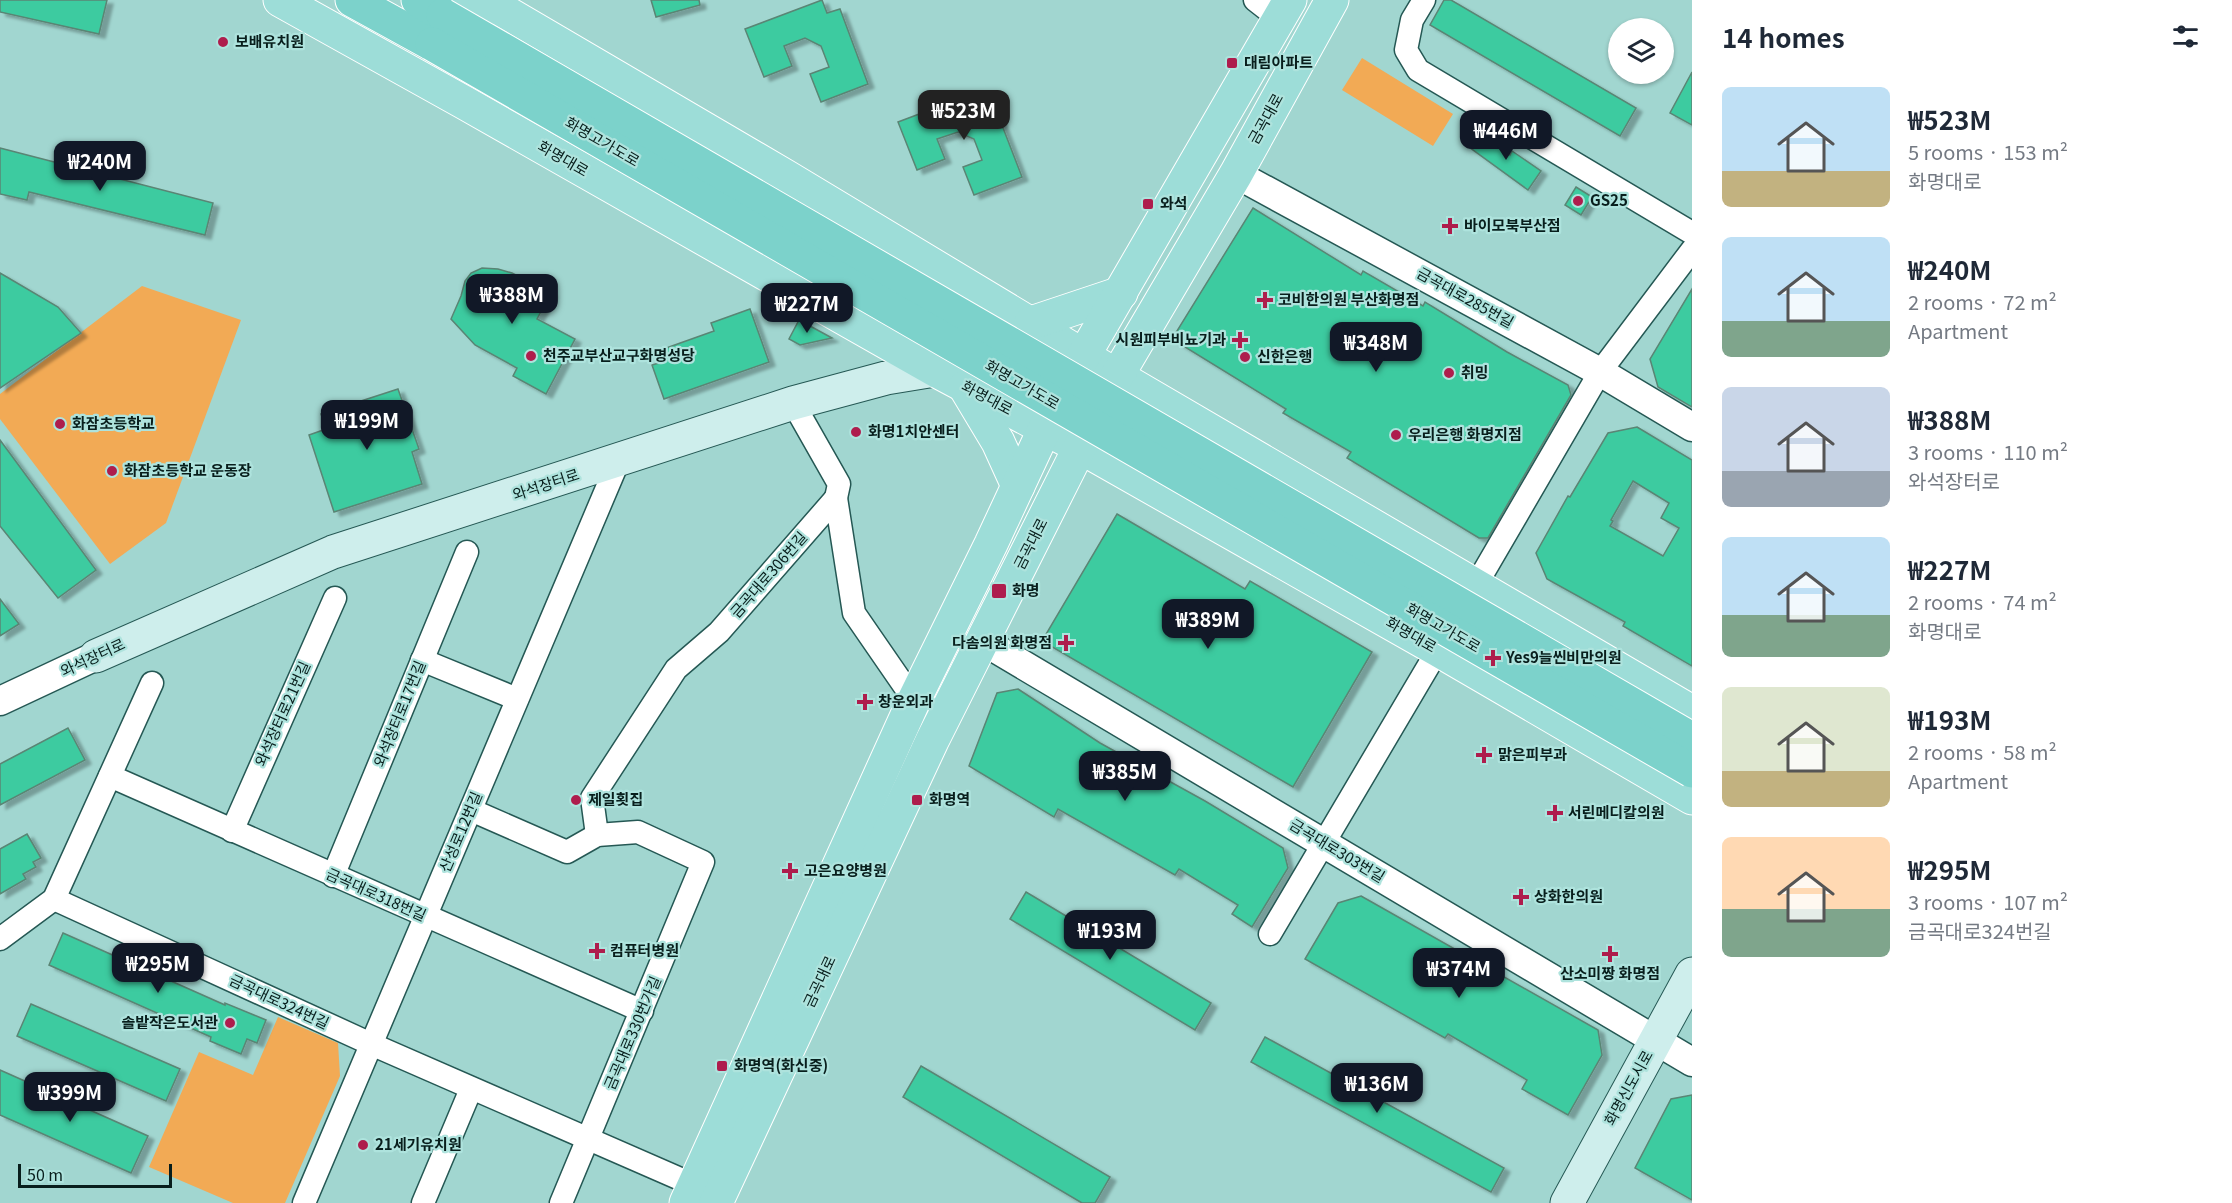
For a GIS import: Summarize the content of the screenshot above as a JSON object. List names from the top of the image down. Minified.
{"streets":{"highway":["화명고가도로"],"main road":["금곡대로","화명대로","와석장터로","화명신도시로"],"street":["금곡대로285번길","금곡대로306번길","와석장터로21번길","와석장터로17번길","산성로12번길","금곡대로303번길","금곡대로318번길","금곡대로324번길","금곡대로330번가길"]},"crossings":[["금곡대로","화명대로"],["금곡대로","금곡대로285번길"],["금곡대로","와석장터로"],["금곡대로","금곡대로303번길"],["금곡대로","금곡대로324번길"],["화명대로","와석장터로"],["와석장터로","산성로12번길"],["금곡대로306번길","금곡대로330번가길"],["와석장터로21번길","금곡대로318번길"],["와석장터로17번길","금곡대로318번길"],["산성로12번길","금곡대로318번길"],["산성로12번길","금곡대로324번길"],["산성로12번길","금곡대로330번가길"],["금곡대로303번길","화명신도시로"],["금곡대로318번길","금곡대로330번가길"],["금곡대로324번길","금곡대로330번가길"]],"places":{"other":["보배유치원","GS25","천주교부산교구화명성당","신한은행","취밍","화잠초등학교","화명1치안센터","우리은행 화명지점","화잠초등학교 운동장","제일횟집","솔밭작은도서관","21세기유치원"],"transit":["대림아파트","와석","화명","화명역","화명역(화신중)"],"health":["바이모북부산점","코비한의원 부산화명점","시원피부비뇨기과","다솜의원 화명점","Yes9늘씬비만의원","창운외과","맑은피부과","서린메디칼의원","고은요양병원","상화한의원","컴퓨터병원","산소미짱 화명점"]},"scale_bar":"50 m","page":{"heading":"14 homes","list":[{"name":"₩523M","note":"5 rooms · 153 m² · 화명대로"},{"name":"₩240M","note":"2 rooms · 72 m² · Apartment"},{"name":"₩388M","note":"3 rooms · 110 m² · 와석장터로"},{"name":"₩227M","note":"2 rooms · 74 m² · 화명대로"},{"name":"₩193M","note":"2 rooms · 58 m² · Apartment"},{"name":"₩295M","note":"3 rooms · 107 m² · 금곡대로324번길"}],"price":["₩523M","₩446M","₩240M","₩388M","₩227M","₩348M","₩199M","₩389M","₩385M","₩193M","₩295M","₩374M","₩136M","₩399M"],"scale":"50 m"}}
